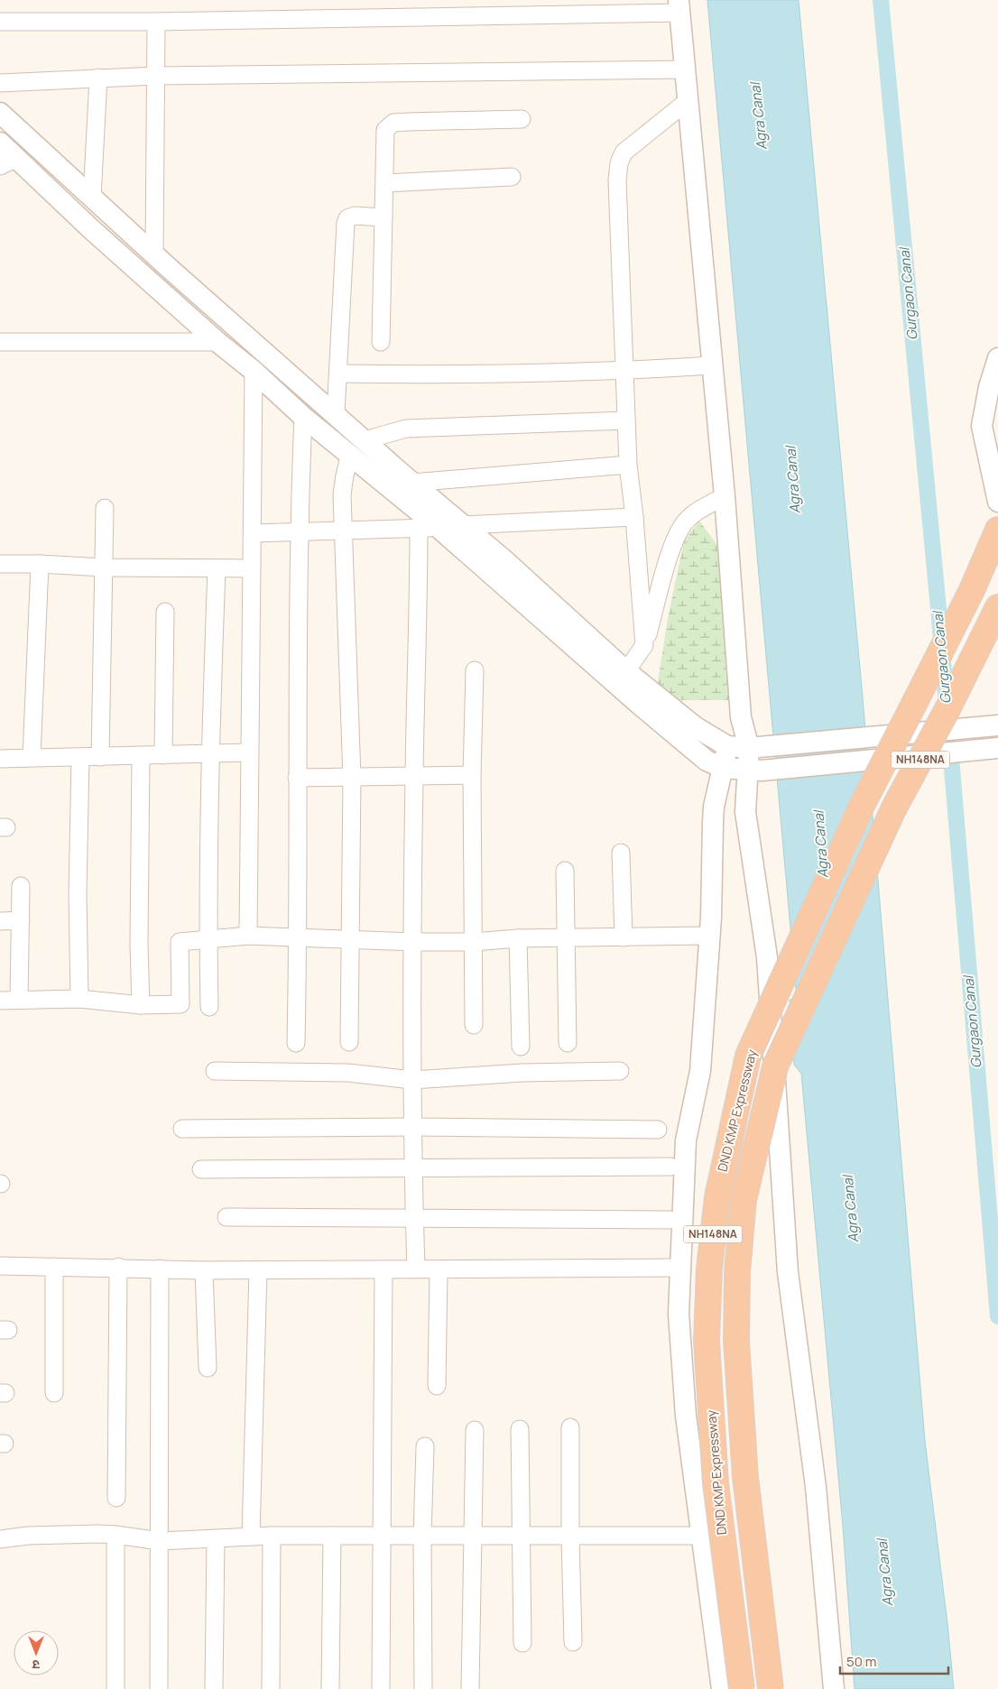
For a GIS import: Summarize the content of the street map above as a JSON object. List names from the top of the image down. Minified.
{"streets":{"highway":["NH148NA","DND KMP Expressway"]},"water":["Agra Canal","Gurgaon Canal"],"scale_bar":"50 m","north":"bottom"}
